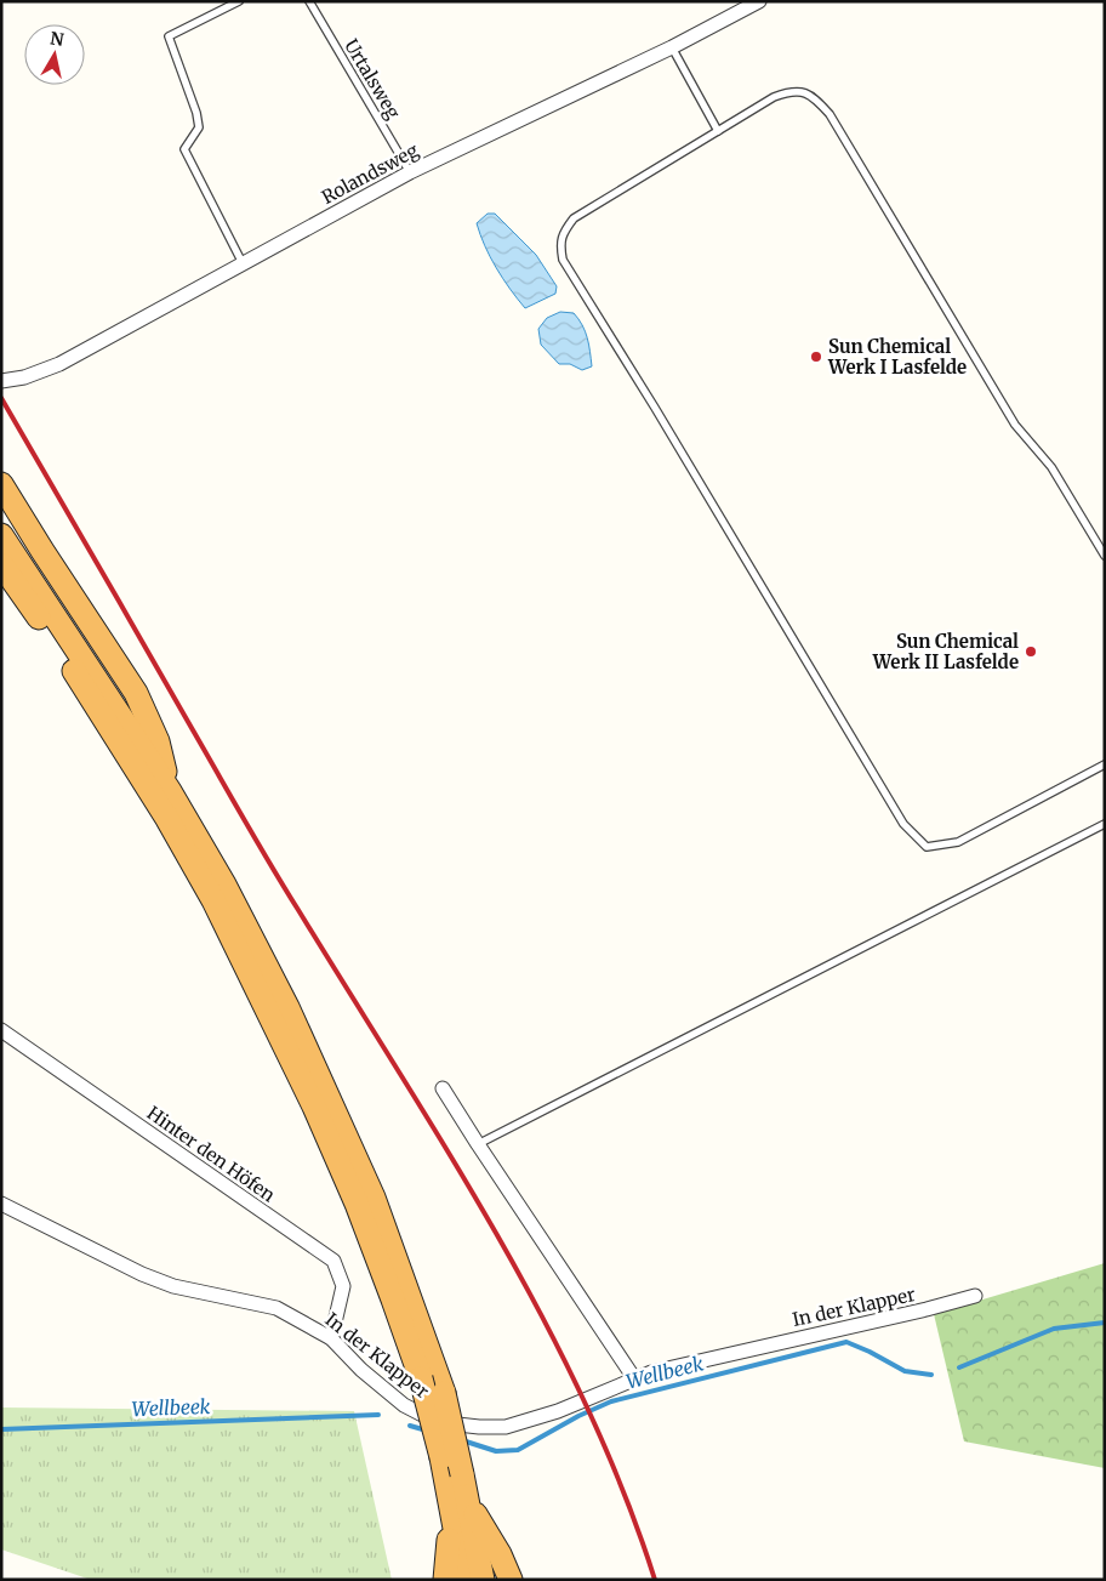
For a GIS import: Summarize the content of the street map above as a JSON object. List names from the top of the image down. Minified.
{"streets":{"street":["Rolandsweg","Hinter den Höfen","In der Klapper"],"lane":["Urtalsweg"]},"crossings":[["Urtalsweg","Rolandsweg"],["Hinter den Höfen","In der Klapper"]],"water":["Wellbeek"],"places":["Sun Chemical Werk I Lasfelde","Sun Chemical Werk II Lasfelde"],"north":"top"}
